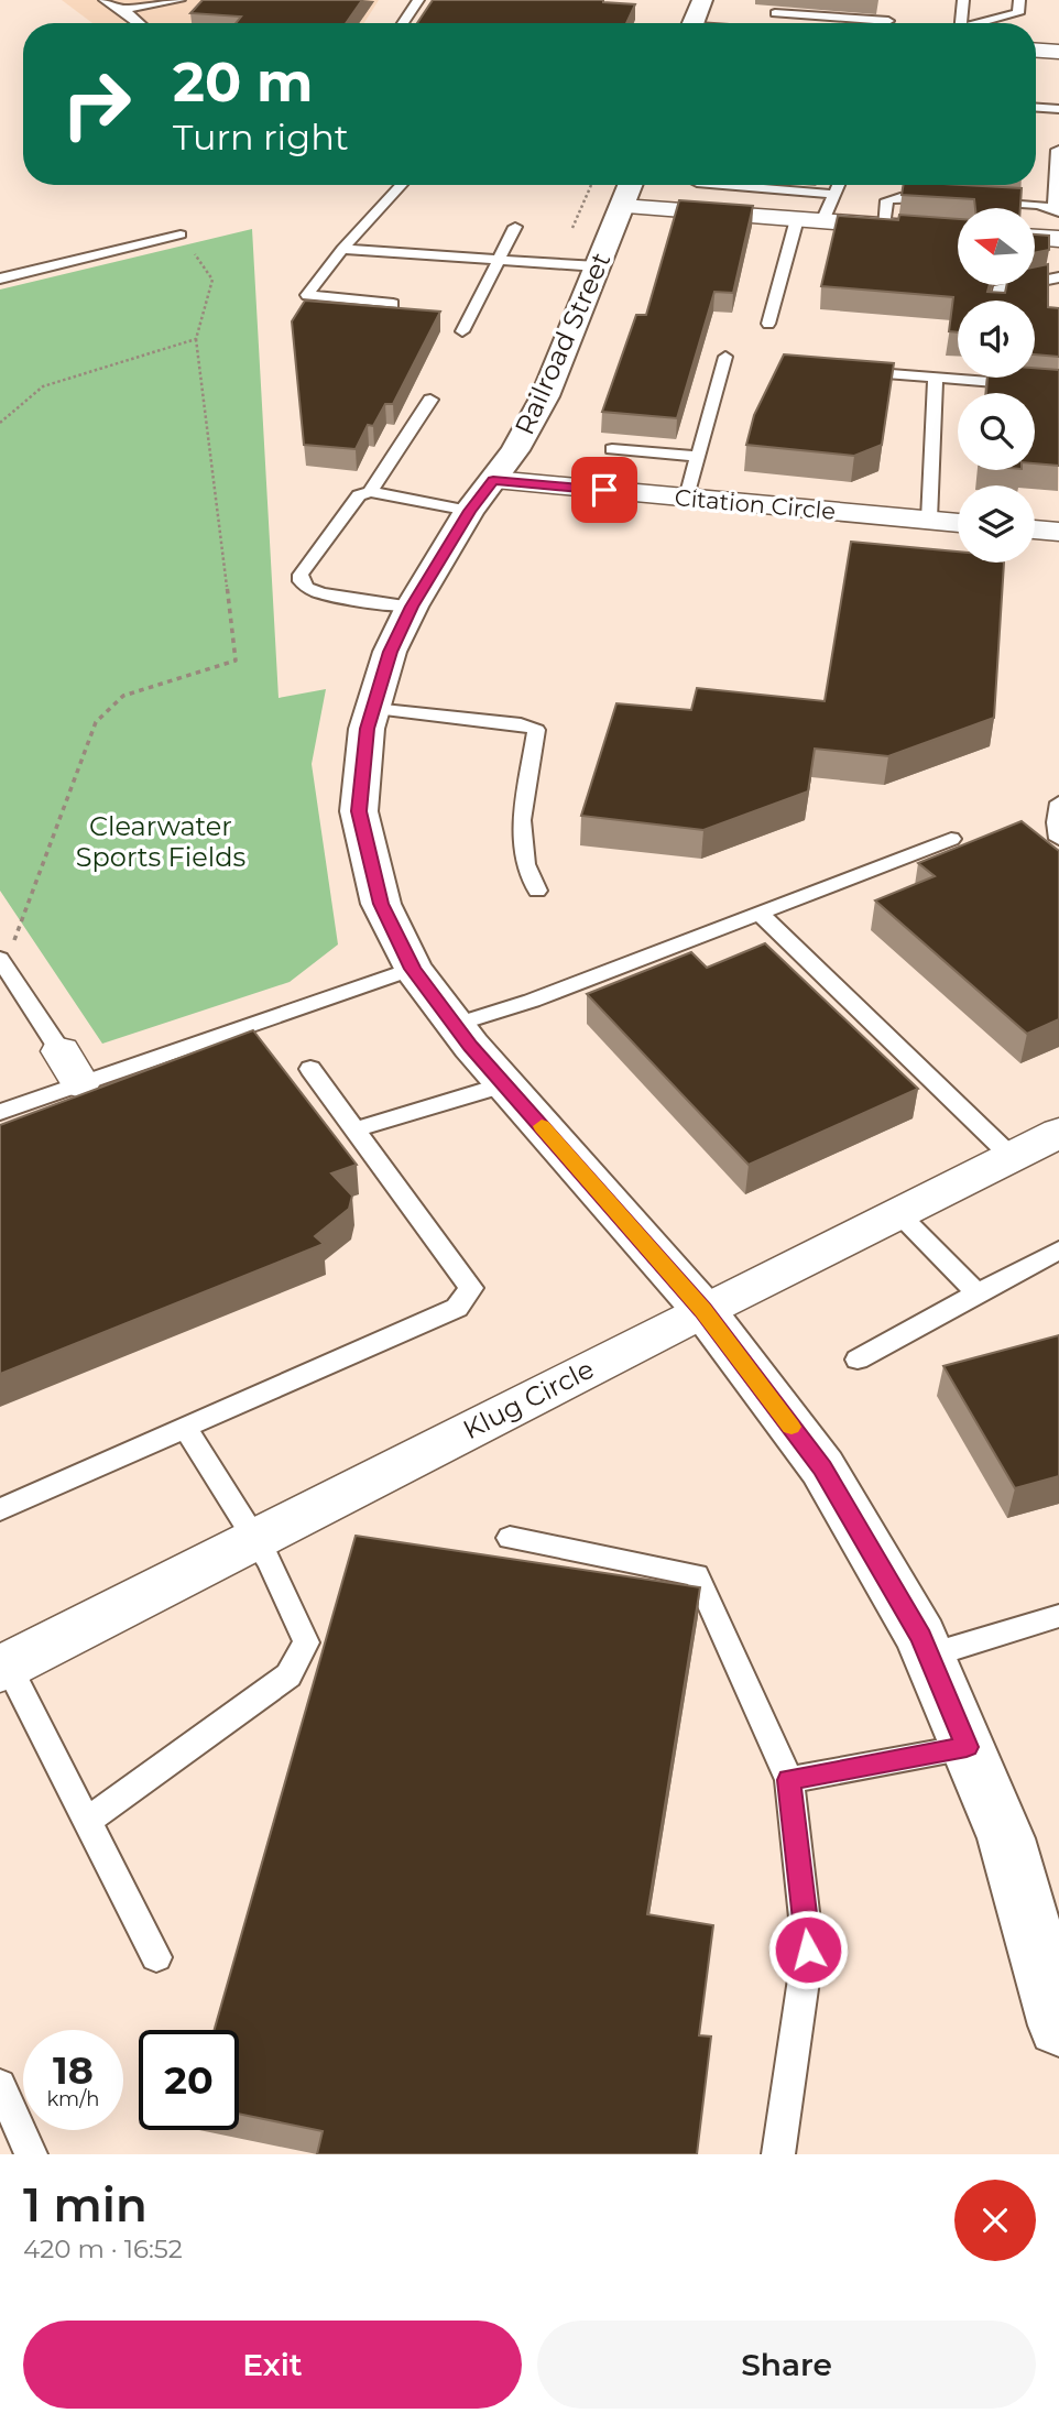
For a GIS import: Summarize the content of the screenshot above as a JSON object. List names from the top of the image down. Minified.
{"streets":{"main road":["Railroad Street"],"street":["Citation Circle","Klug Circle"]},"crossings":[["Railroad Street","Citation Circle"],["Railroad Street","Klug Circle"]],"parks":["Clearwater Sports Fields"],"north":"left","page":{"turn":["20 m","Turn right"],"speed":"18 km/h","limit":"20","heading":["1 min","420 m · 16:52"],"buttons":["Exit","Share"]}}
